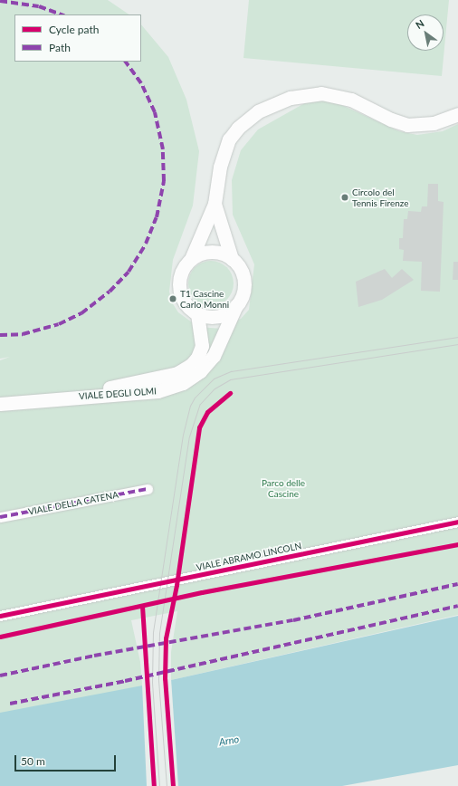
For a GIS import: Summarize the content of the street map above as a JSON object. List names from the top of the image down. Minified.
{"streets":{"street":["VIALE DEGLI OLMI","VIALE DELLA CATENA","VIALE ABRAMO LINCOLN"]},"water":["Arno"],"parks":["Parco delle Cascine"],"places":["Circolo del Tennis Firenze","T1 Cascine Carlo Monni"],"legend":["Cycle path","Path"],"scale_bar":"50 m","north":"top left"}
